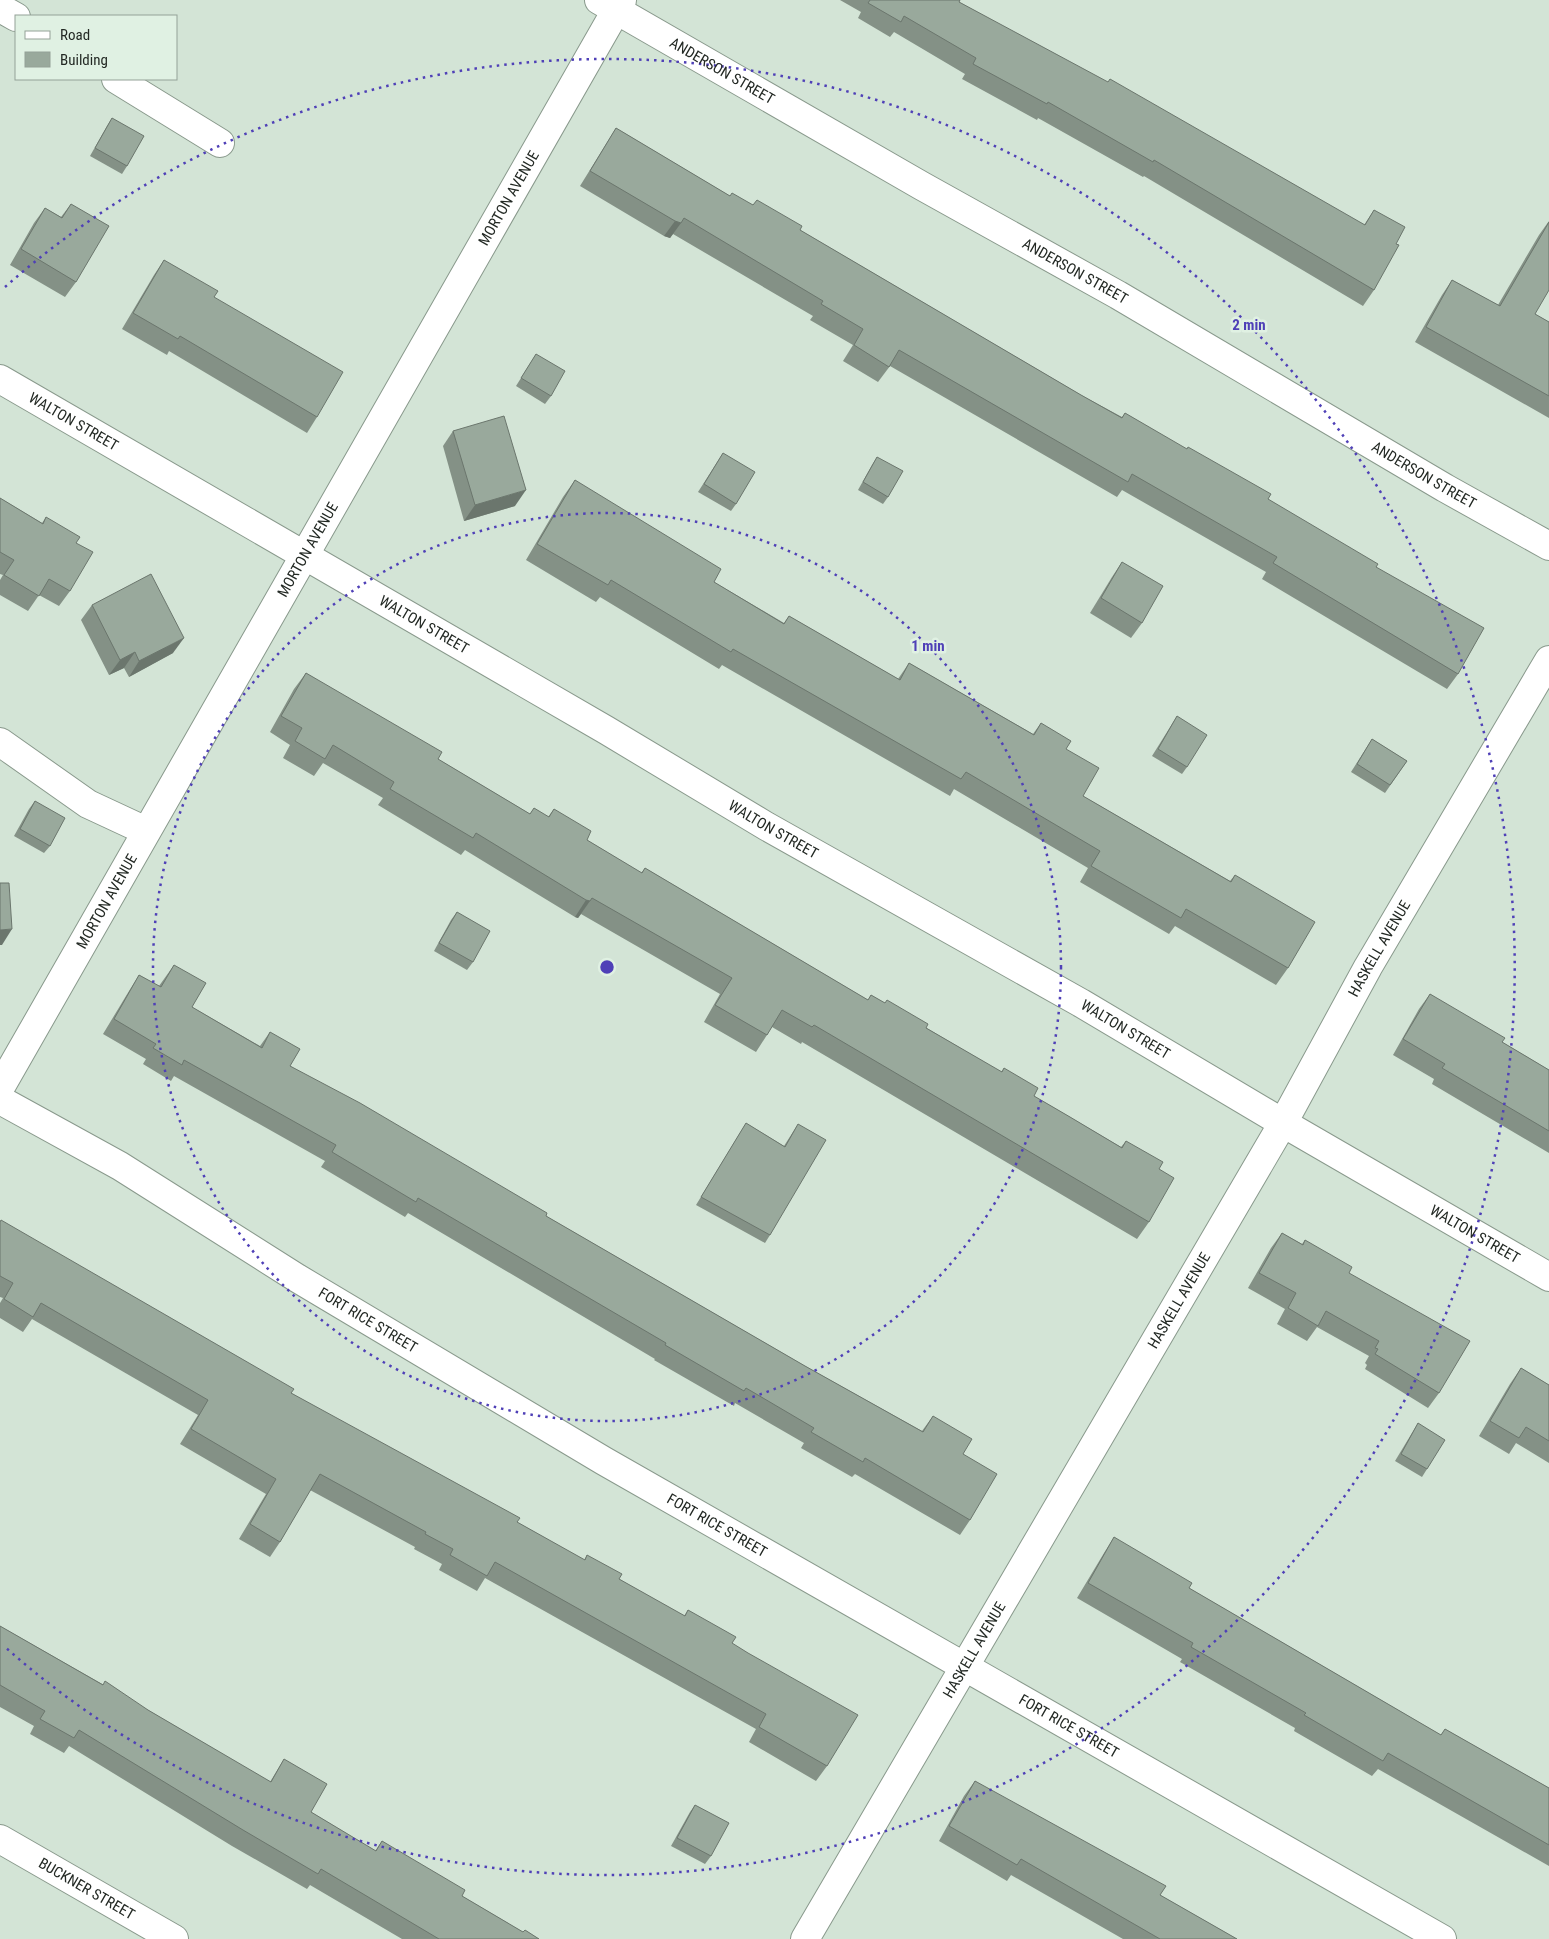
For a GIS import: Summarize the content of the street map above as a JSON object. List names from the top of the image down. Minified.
{"streets":{"street":["ANDERSON STREET","MORTON AVENUE","WALTON STREET","HASKELL AVENUE","FORT RICE STREET","BUCKNER STREET"]},"crossings":[["ANDERSON STREET","MORTON AVENUE"],["MORTON AVENUE","WALTON STREET"],["WALTON STREET","HASKELL AVENUE"],["HASKELL AVENUE","FORT RICE STREET"]],"legend":["Road","Building"],"rings":["2 min","1 min"]}
